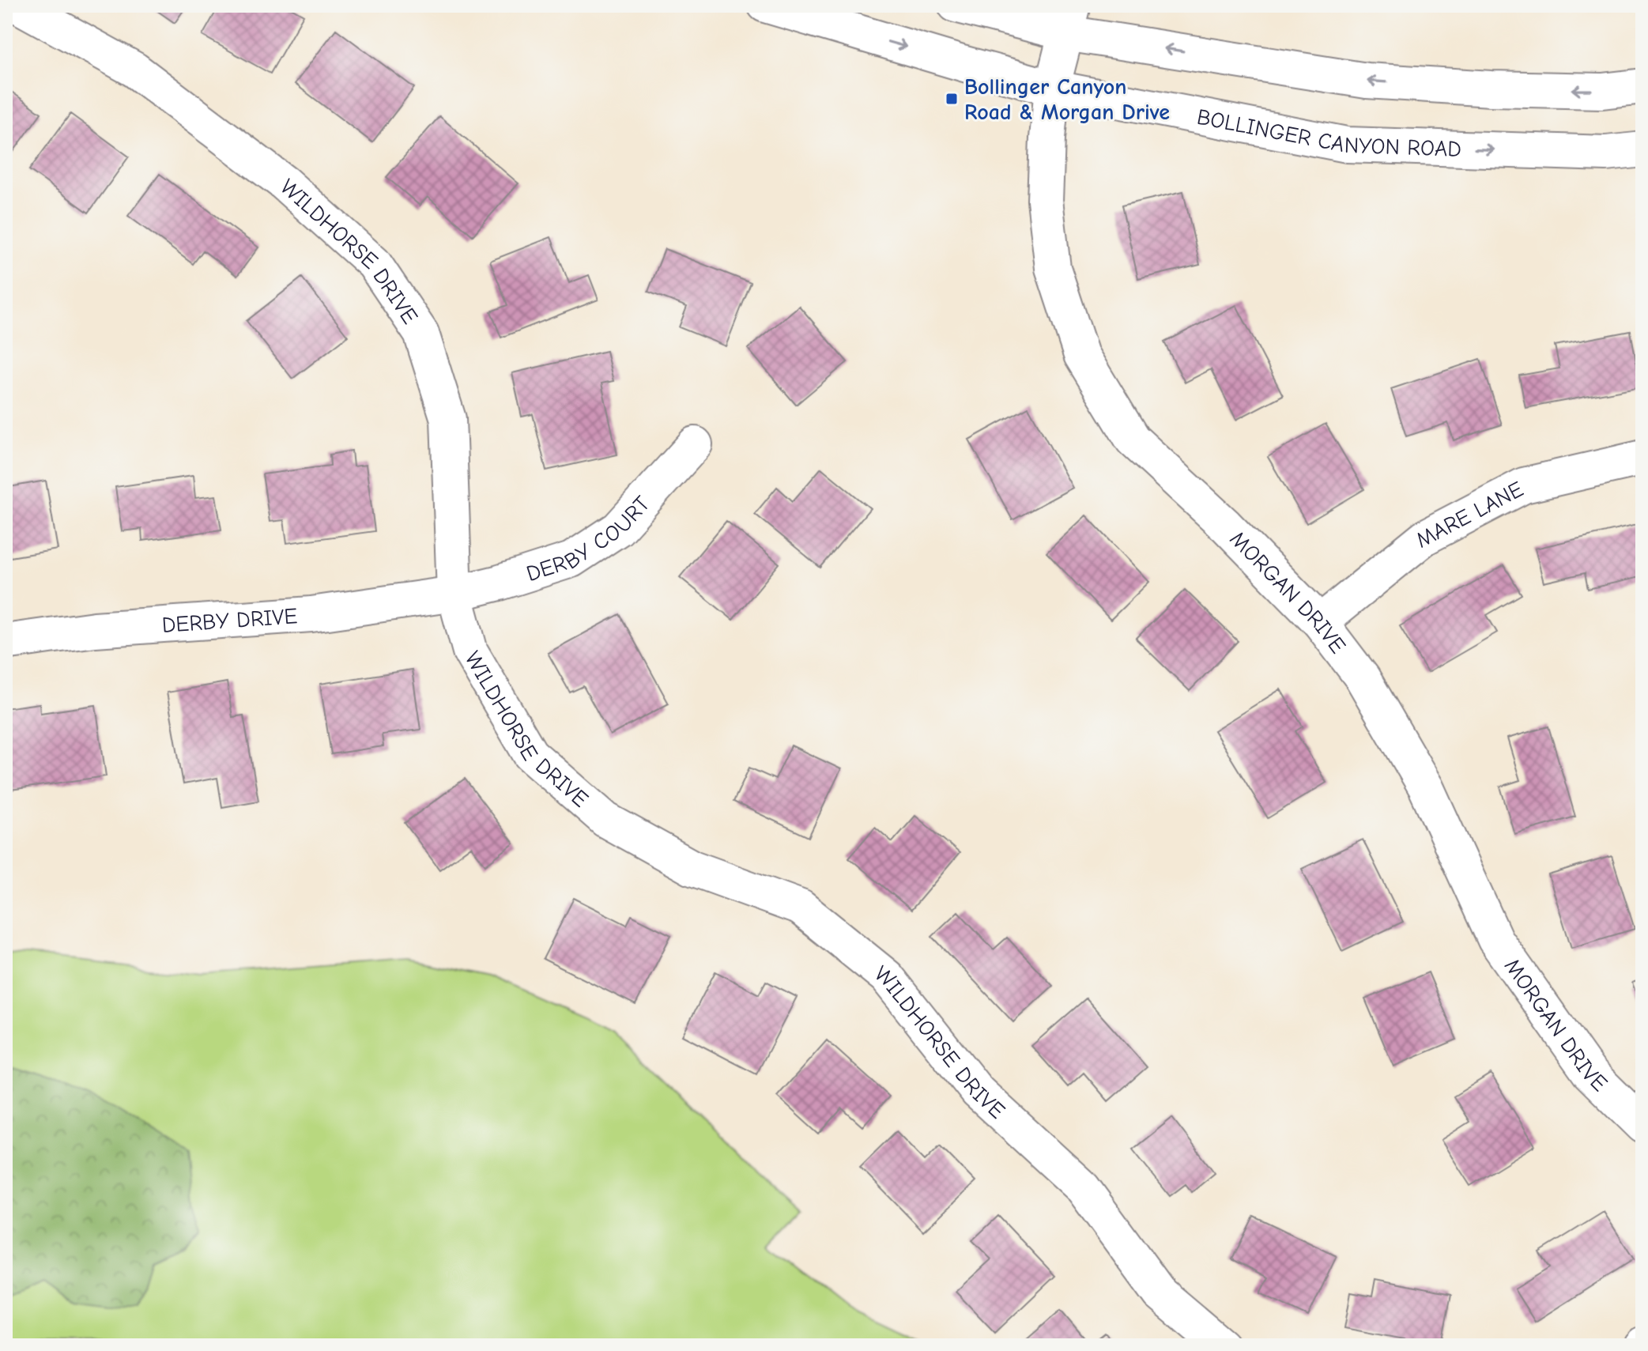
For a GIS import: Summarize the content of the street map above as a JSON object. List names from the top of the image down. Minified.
{"streets":{"street":["BOLLINGER CANYON ROAD","WILDHORSE DRIVE","MARE LANE","DERBY COURT","MORGAN DRIVE","DERBY DRIVE"]},"crossings":[["BOLLINGER CANYON ROAD","MORGAN DRIVE"],["WILDHORSE DRIVE","DERBY COURT"],["WILDHORSE DRIVE","DERBY DRIVE"],["MARE LANE","MORGAN DRIVE"],["DERBY COURT","DERBY DRIVE"]],"places":{"transit":["Bollinger Canyon Road & Morgan Drive"]}}
